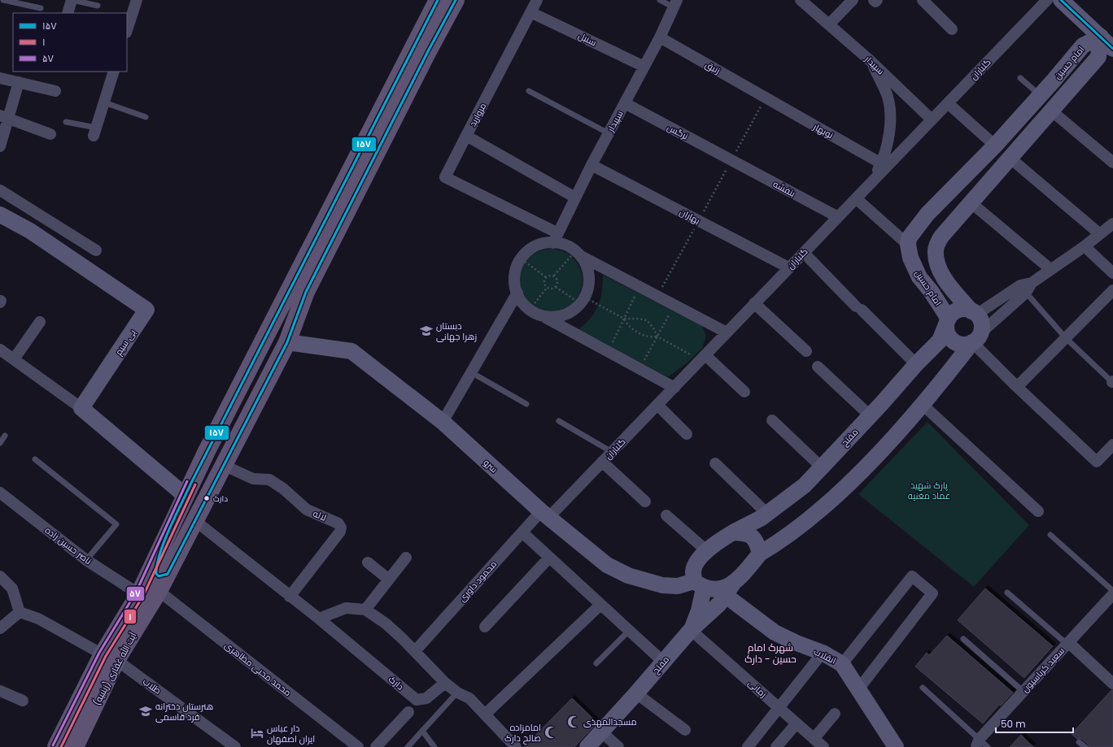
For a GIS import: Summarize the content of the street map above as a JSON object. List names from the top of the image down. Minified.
{"streets":{"main road":["آیت الله غفاری (زینبیه)"],"street":["سنبل","امام حسین","سپیدار","زنبق","گلباران","مروارید","نوبهار","نرگس","بنفشه","بهاران","بی سیم","مفتح","سرو","لاله","ناصر حسین زاده","محمود داوری","انقلاب","محمد محبی مظاهری","سعید کرباسیون","دارک","طلاب","زمانی"]},"crossings":[["سنبل","سپیدار"],["سنبل","مروارید"],["امام حسین","مفتح"],["سپیدار","زنبق"],["سپیدار","گلباران"],["سپیدار","مروارید"],["سپیدار","نرگس"],["سپیدار","بهاران"],["زنبق","نوبهار"],["گلباران","بنفشه"],["گلباران","بهاران"],["گلباران","سرو"],["گلباران","محمود داوری"],["نرگس","بنفشه"],["مفتح","سرو"],["مفتح","انقلاب"],["مفتح","زمانی"],["سرو","محمود داوری"],["سرو","انقلاب"],["سرو","آیت الله غفاری (زینبیه)"],["لاله","آیت الله غفاری (زینبیه)"],["لاله","دارک"],["ناصر حسین زاده","آیت الله غفاری (زینبیه)"],["آیت الله غفاری (زینبیه)","محمد محبی مظاهری"],["آیت الله غفاری (زینبیه)","دارک"],["آیت الله غفاری (زینبیه)","طلاب"]],"districts":["شهرک امام حسین - دارک"],"parks":["پارک شهید عماد مغنیه"],"places":{"school or university":["دبستان زهرا جهانی","هنرستان دخترانه فرد قاسمی"],"other":["دارک"],"mosque":["مسجدالمهذی","امامزاده صالح دارک"],"hotel":["دار عباس ایران اصفهان"]},"lines":["transit line ۱۵۷","transit line ۵۷","transit line ۱"],"legend":["۱۵۷","۱","۵۷"],"scale_bar":"50 m"}
